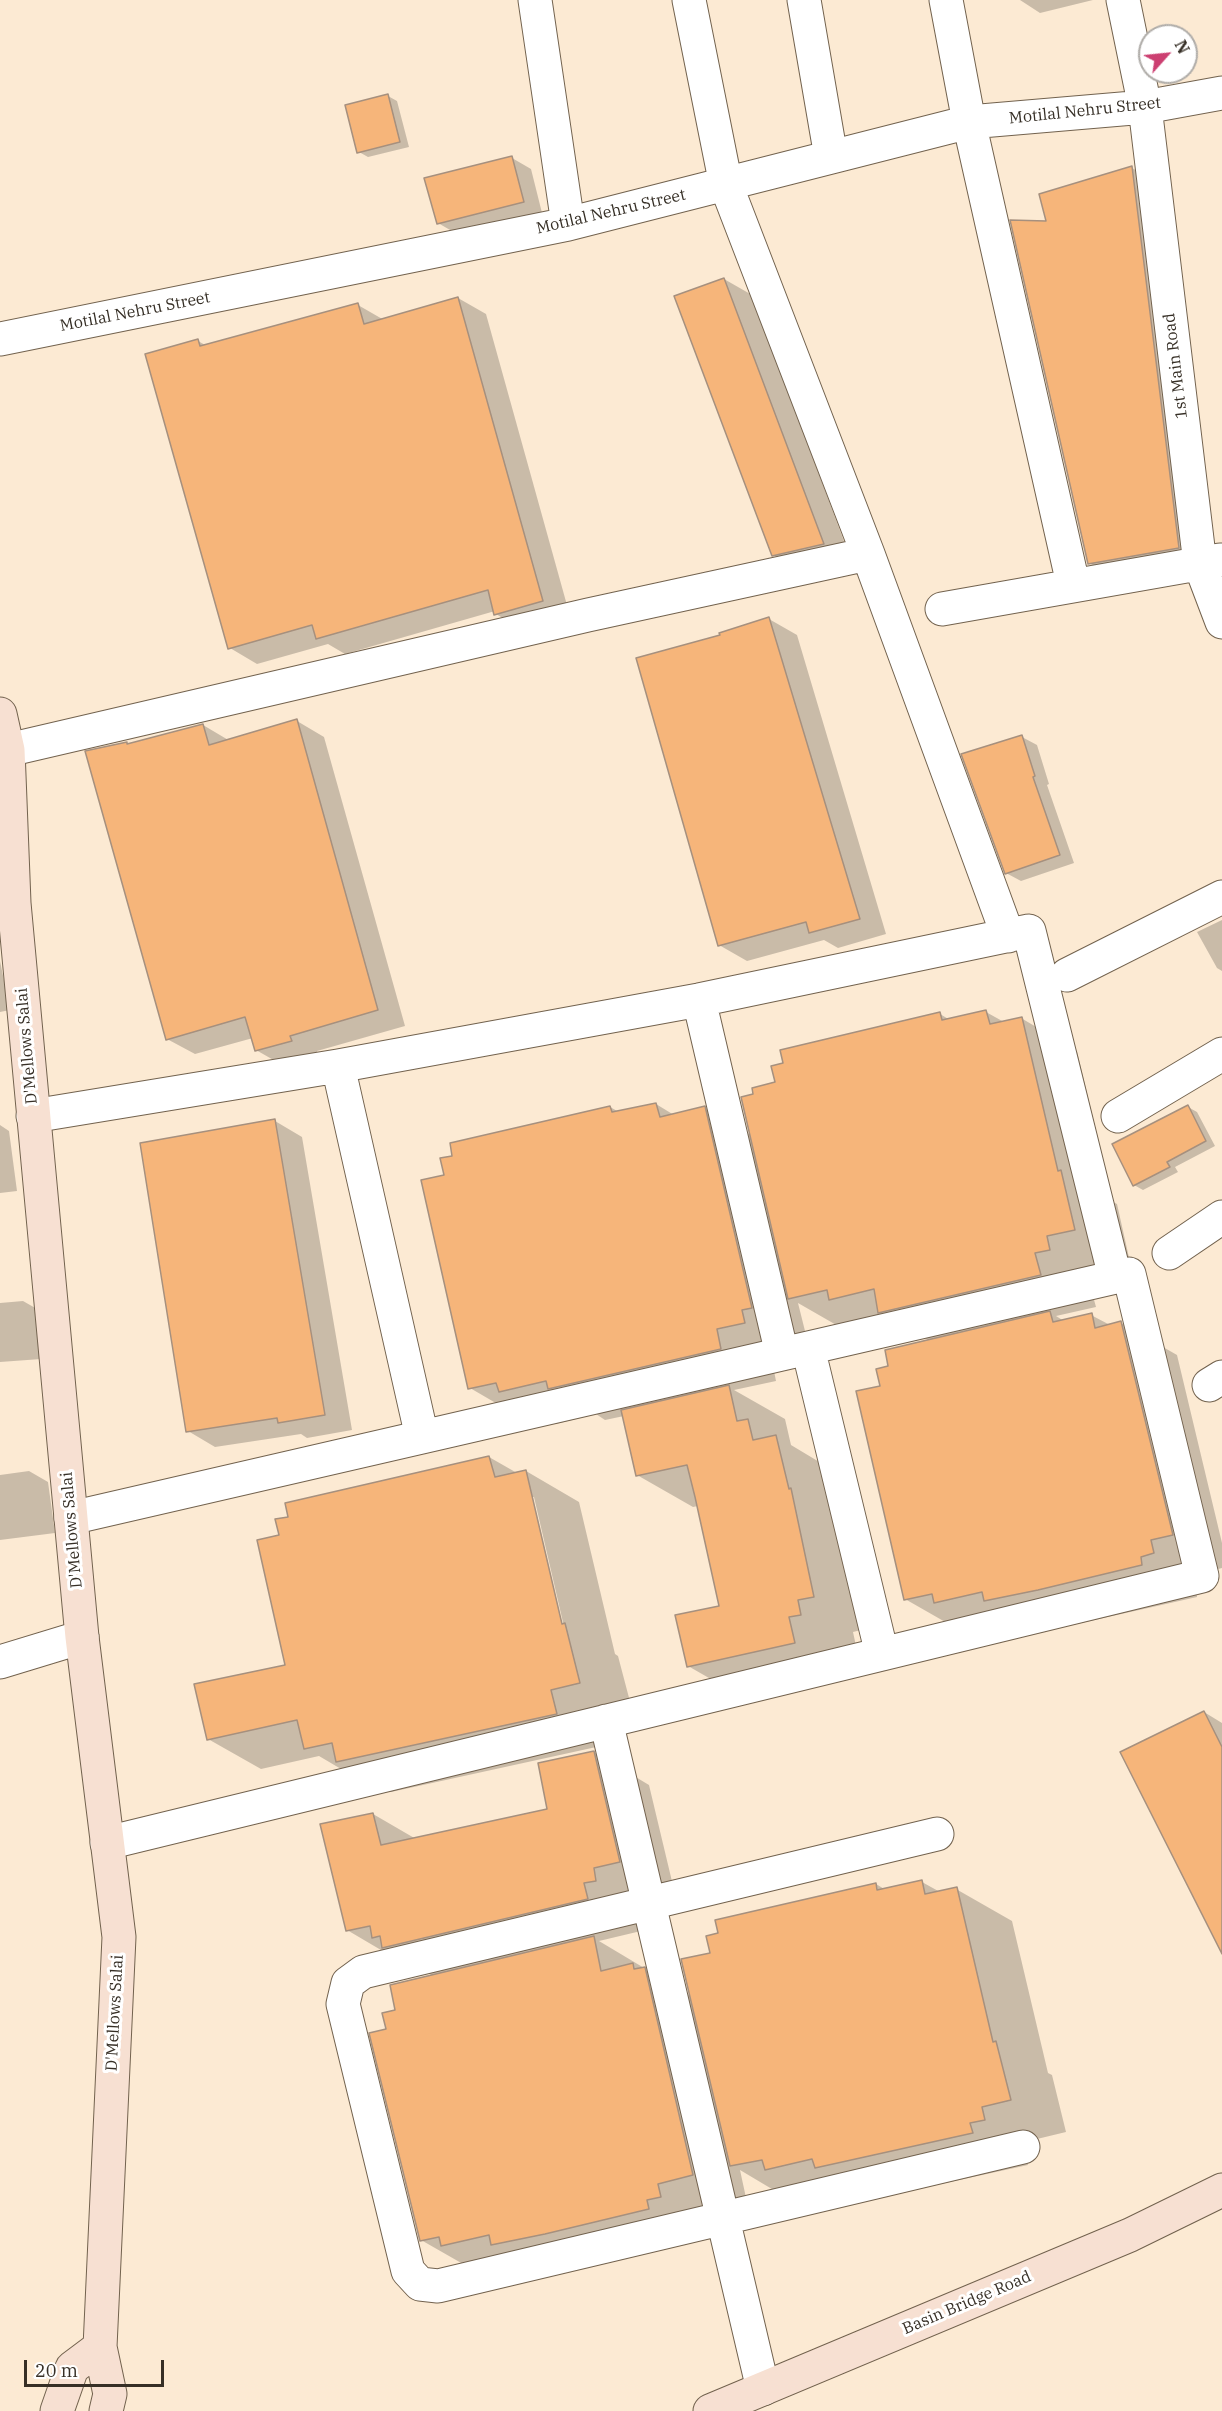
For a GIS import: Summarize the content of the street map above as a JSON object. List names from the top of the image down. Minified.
{"streets":{"main road":["D'Mellows Salai","Basin Bridge Road"],"street":["Motilal Nehru Street","1st Main Road"]},"crossings":[["Motilal Nehru Street","1st Main Road"]],"scale_bar":"20 m","north":"top right"}
